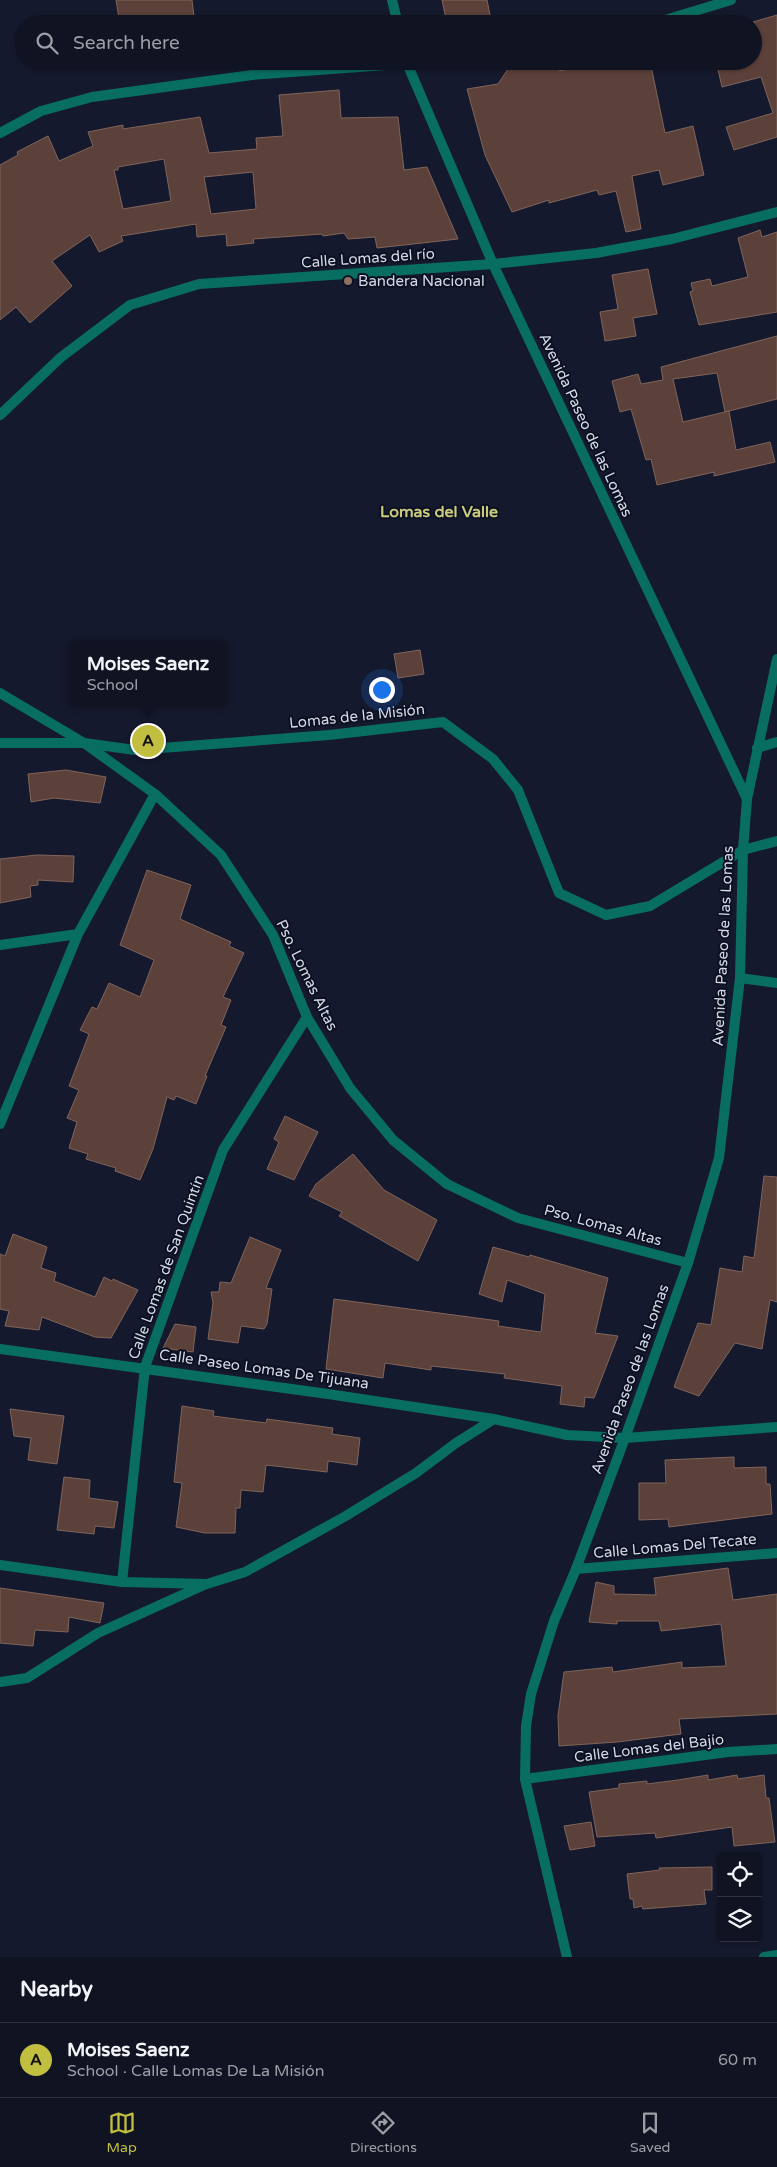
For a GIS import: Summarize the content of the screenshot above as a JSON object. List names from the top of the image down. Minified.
{"streets":{"street":["Calle Lomas del río","Avenida Paseo de las Lomas","Lomas de la Misión","Pso. Lomas Altas","Calle Lomas de San Quintín","Calle Paseo Lomas De Tijuana","Calle Lomas Del Tecate","Calle Lomas del Bajío"]},"crossings":[["Calle Lomas del río","Avenida Paseo de las Lomas"],["Avenida Paseo de las Lomas","Lomas de la Misión"],["Avenida Paseo de las Lomas","Pso. Lomas Altas"],["Avenida Paseo de las Lomas","Calle Paseo Lomas De Tijuana"],["Avenida Paseo de las Lomas","Calle Lomas Del Tecate"],["Avenida Paseo de las Lomas","Calle Lomas del Bajío"],["Lomas de la Misión","Pso. Lomas Altas"],["Pso. Lomas Altas","Calle Lomas de San Quintín"],["Calle Lomas de San Quintín","Calle Paseo Lomas De Tijuana"]],"districts":["Lomas del Valle"],"places":["Bandera Nacional"],"page":{"search":"Search here","popup":["Moises Saenz","School"],"pins":"A","heading":"Nearby","list":[{"mark":"A","name":"Moises Saenz","note":"School · Calle Lomas De La Misión","value":"60 m"}],"nav":["Map","Directions","Saved"]}}
